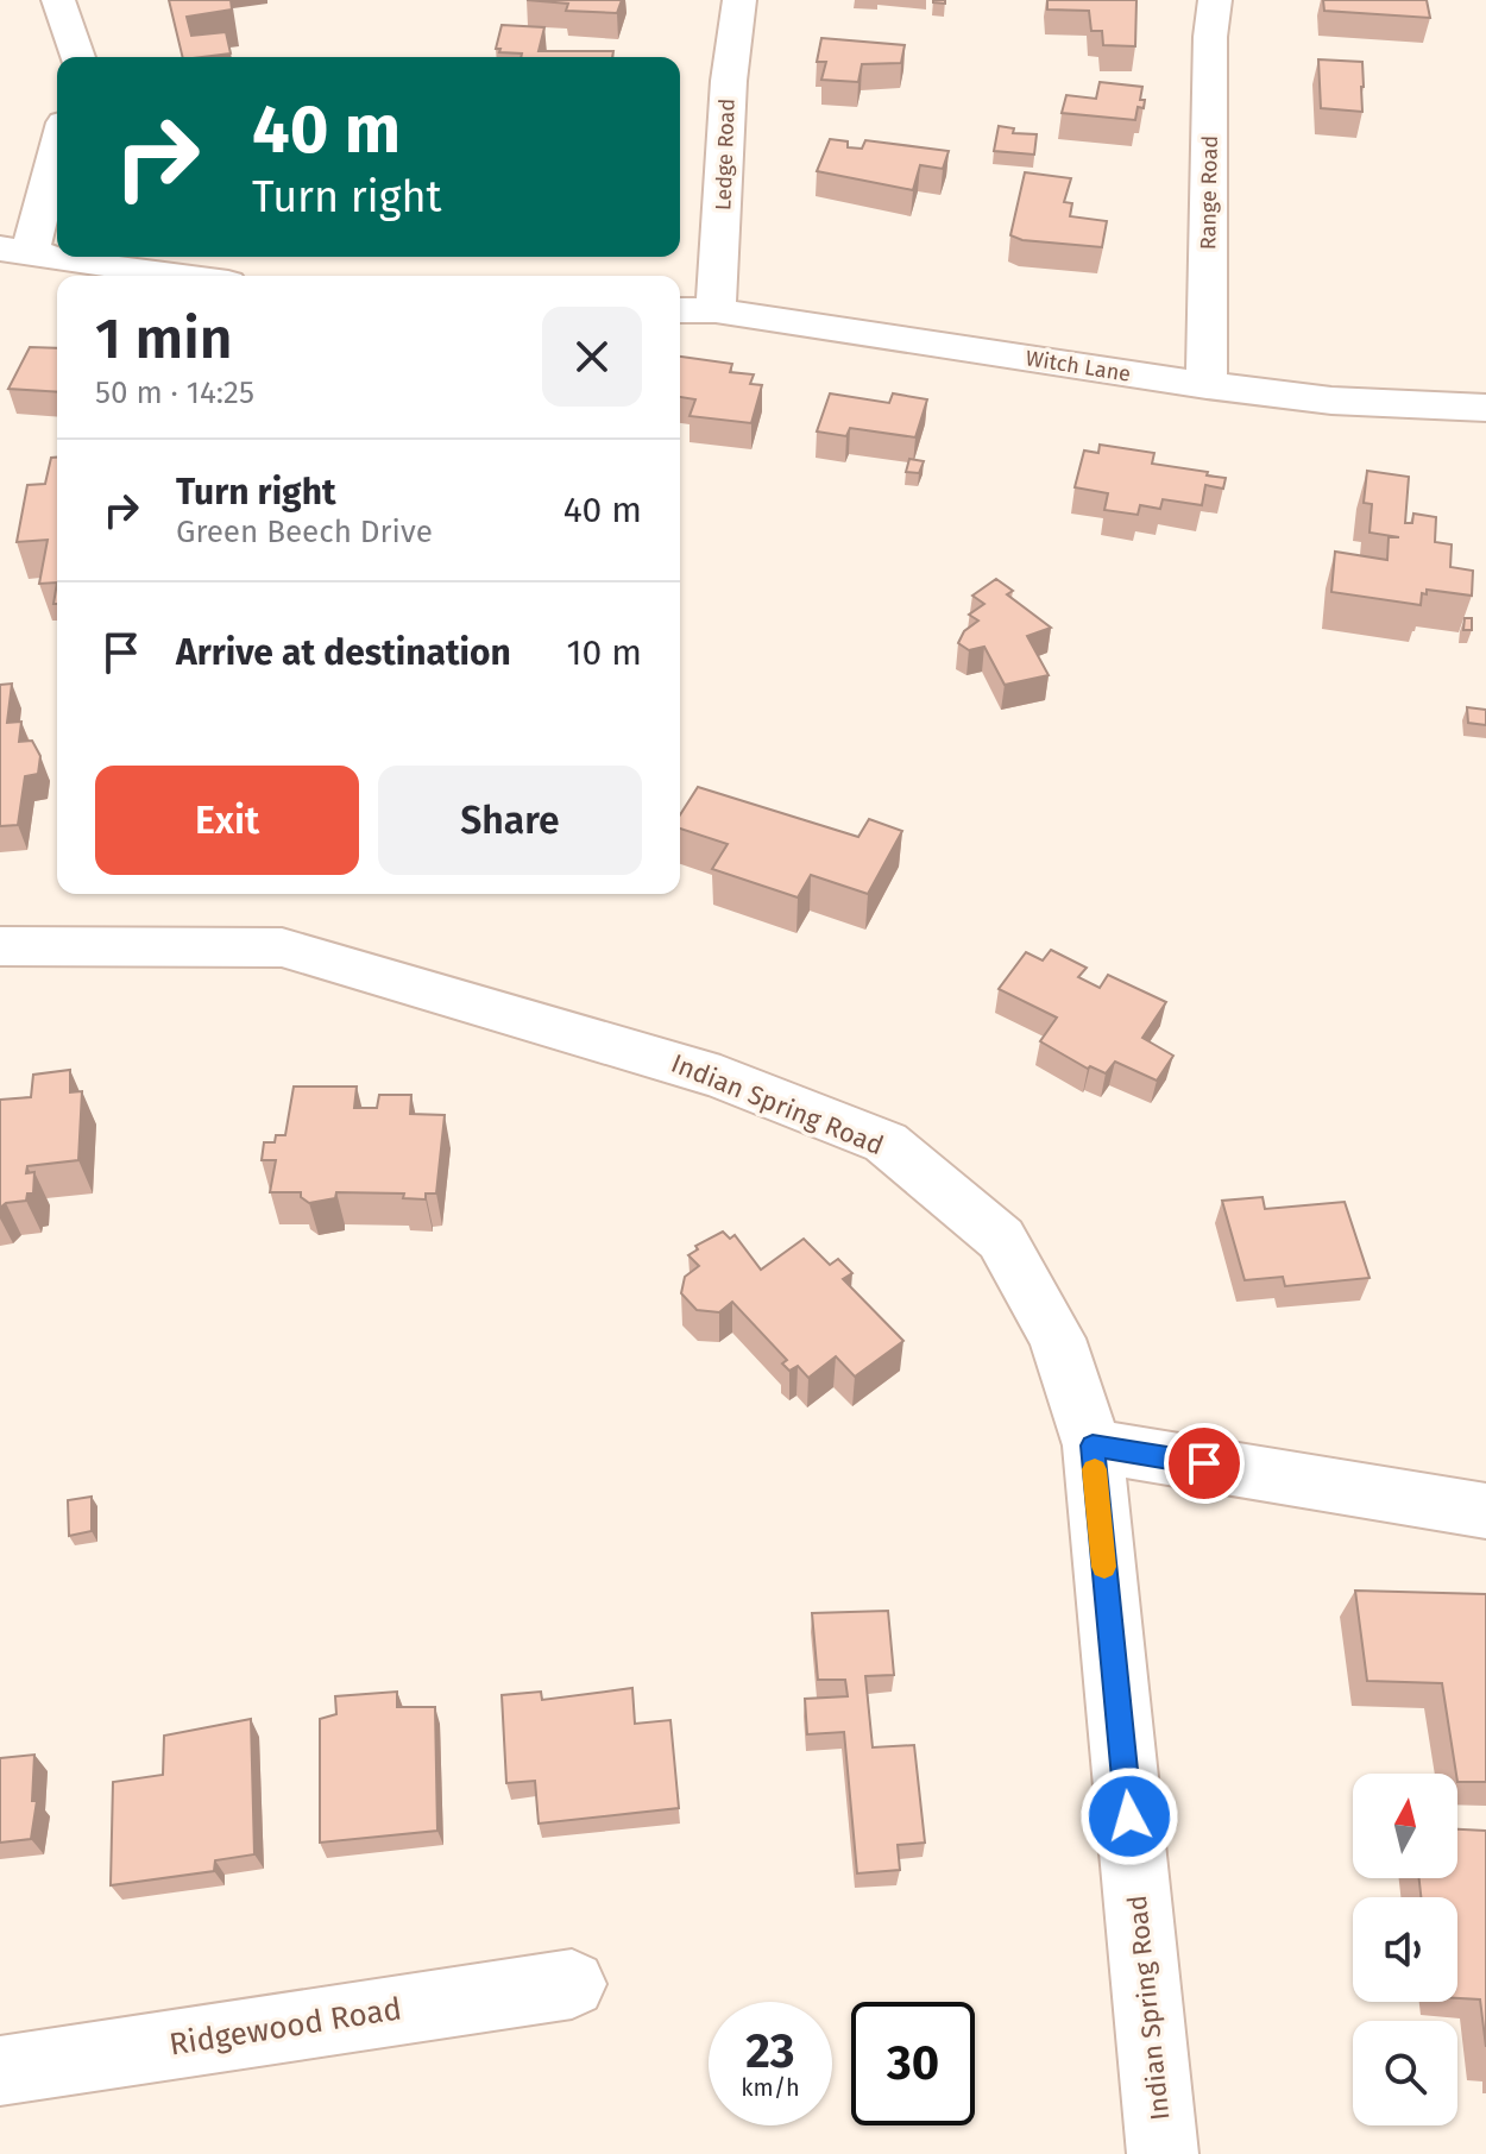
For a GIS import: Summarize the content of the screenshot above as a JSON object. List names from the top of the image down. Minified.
{"streets":{"street":["Ledge Road","Range Road","Witch Lane","Indian Spring Road","Ridgewood Road"]},"crossings":[["Ledge Road","Witch Lane"],["Range Road","Witch Lane"]],"north":"top","page":{"turn":["40 m","Turn right"],"heading":["1 min","50 m · 14:25"],"list":[{"name":"Turn right","note":"Green Beech Drive","value":"40 m"},{"name":"Arrive at destination","value":"10 m"}],"buttons":["Exit","Share"],"speed":"23 km/h","limit":"30"}}
